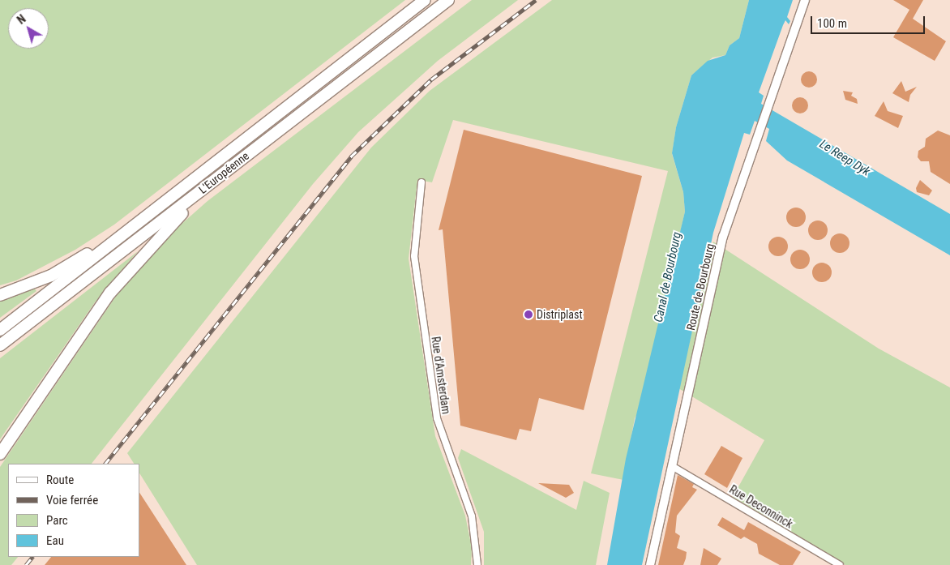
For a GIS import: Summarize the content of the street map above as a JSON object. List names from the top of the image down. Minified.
{"streets":{"highway":["L'Européenne"],"main road":["Route de Bourbourg"],"street":["Rue d'Amsterdam","Rue Deconninck"]},"crossings":[["Route de Bourbourg","Rue Deconninck"]],"water":["Le Reep Dyk","Canal de Bourbourg"],"places":["Distriplast"],"legend":["Route","Voie ferrée","Parc","Eau"],"scale_bar":"100 m","north":"top left"}
